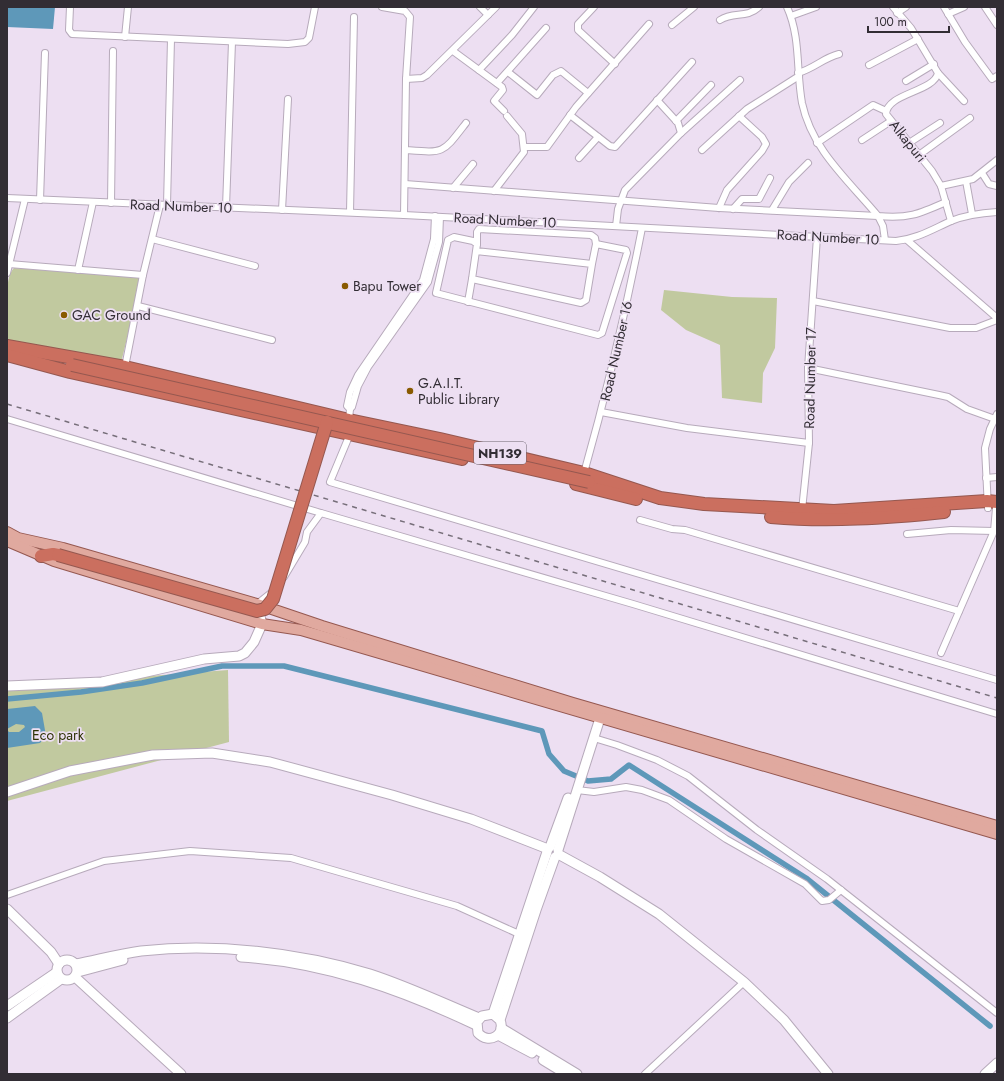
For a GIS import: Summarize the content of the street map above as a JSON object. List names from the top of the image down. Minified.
{"streets":{"highway":["NH139"],"street":["Alkapuri","Road Number 10","Road Number 16","Road Number 17"]},"crossings":[["Alkapuri","Road Number 10"],["Road Number 10","Road Number 16"],["Road Number 10","Road Number 17"],["Road Number 16","NH139"],["Road Number 17","NH139"]],"parks":["Eco park"],"places":["Bapu Tower","GAC Ground","G.A.I.T. Public Library"],"scale_bar":"100 m"}
